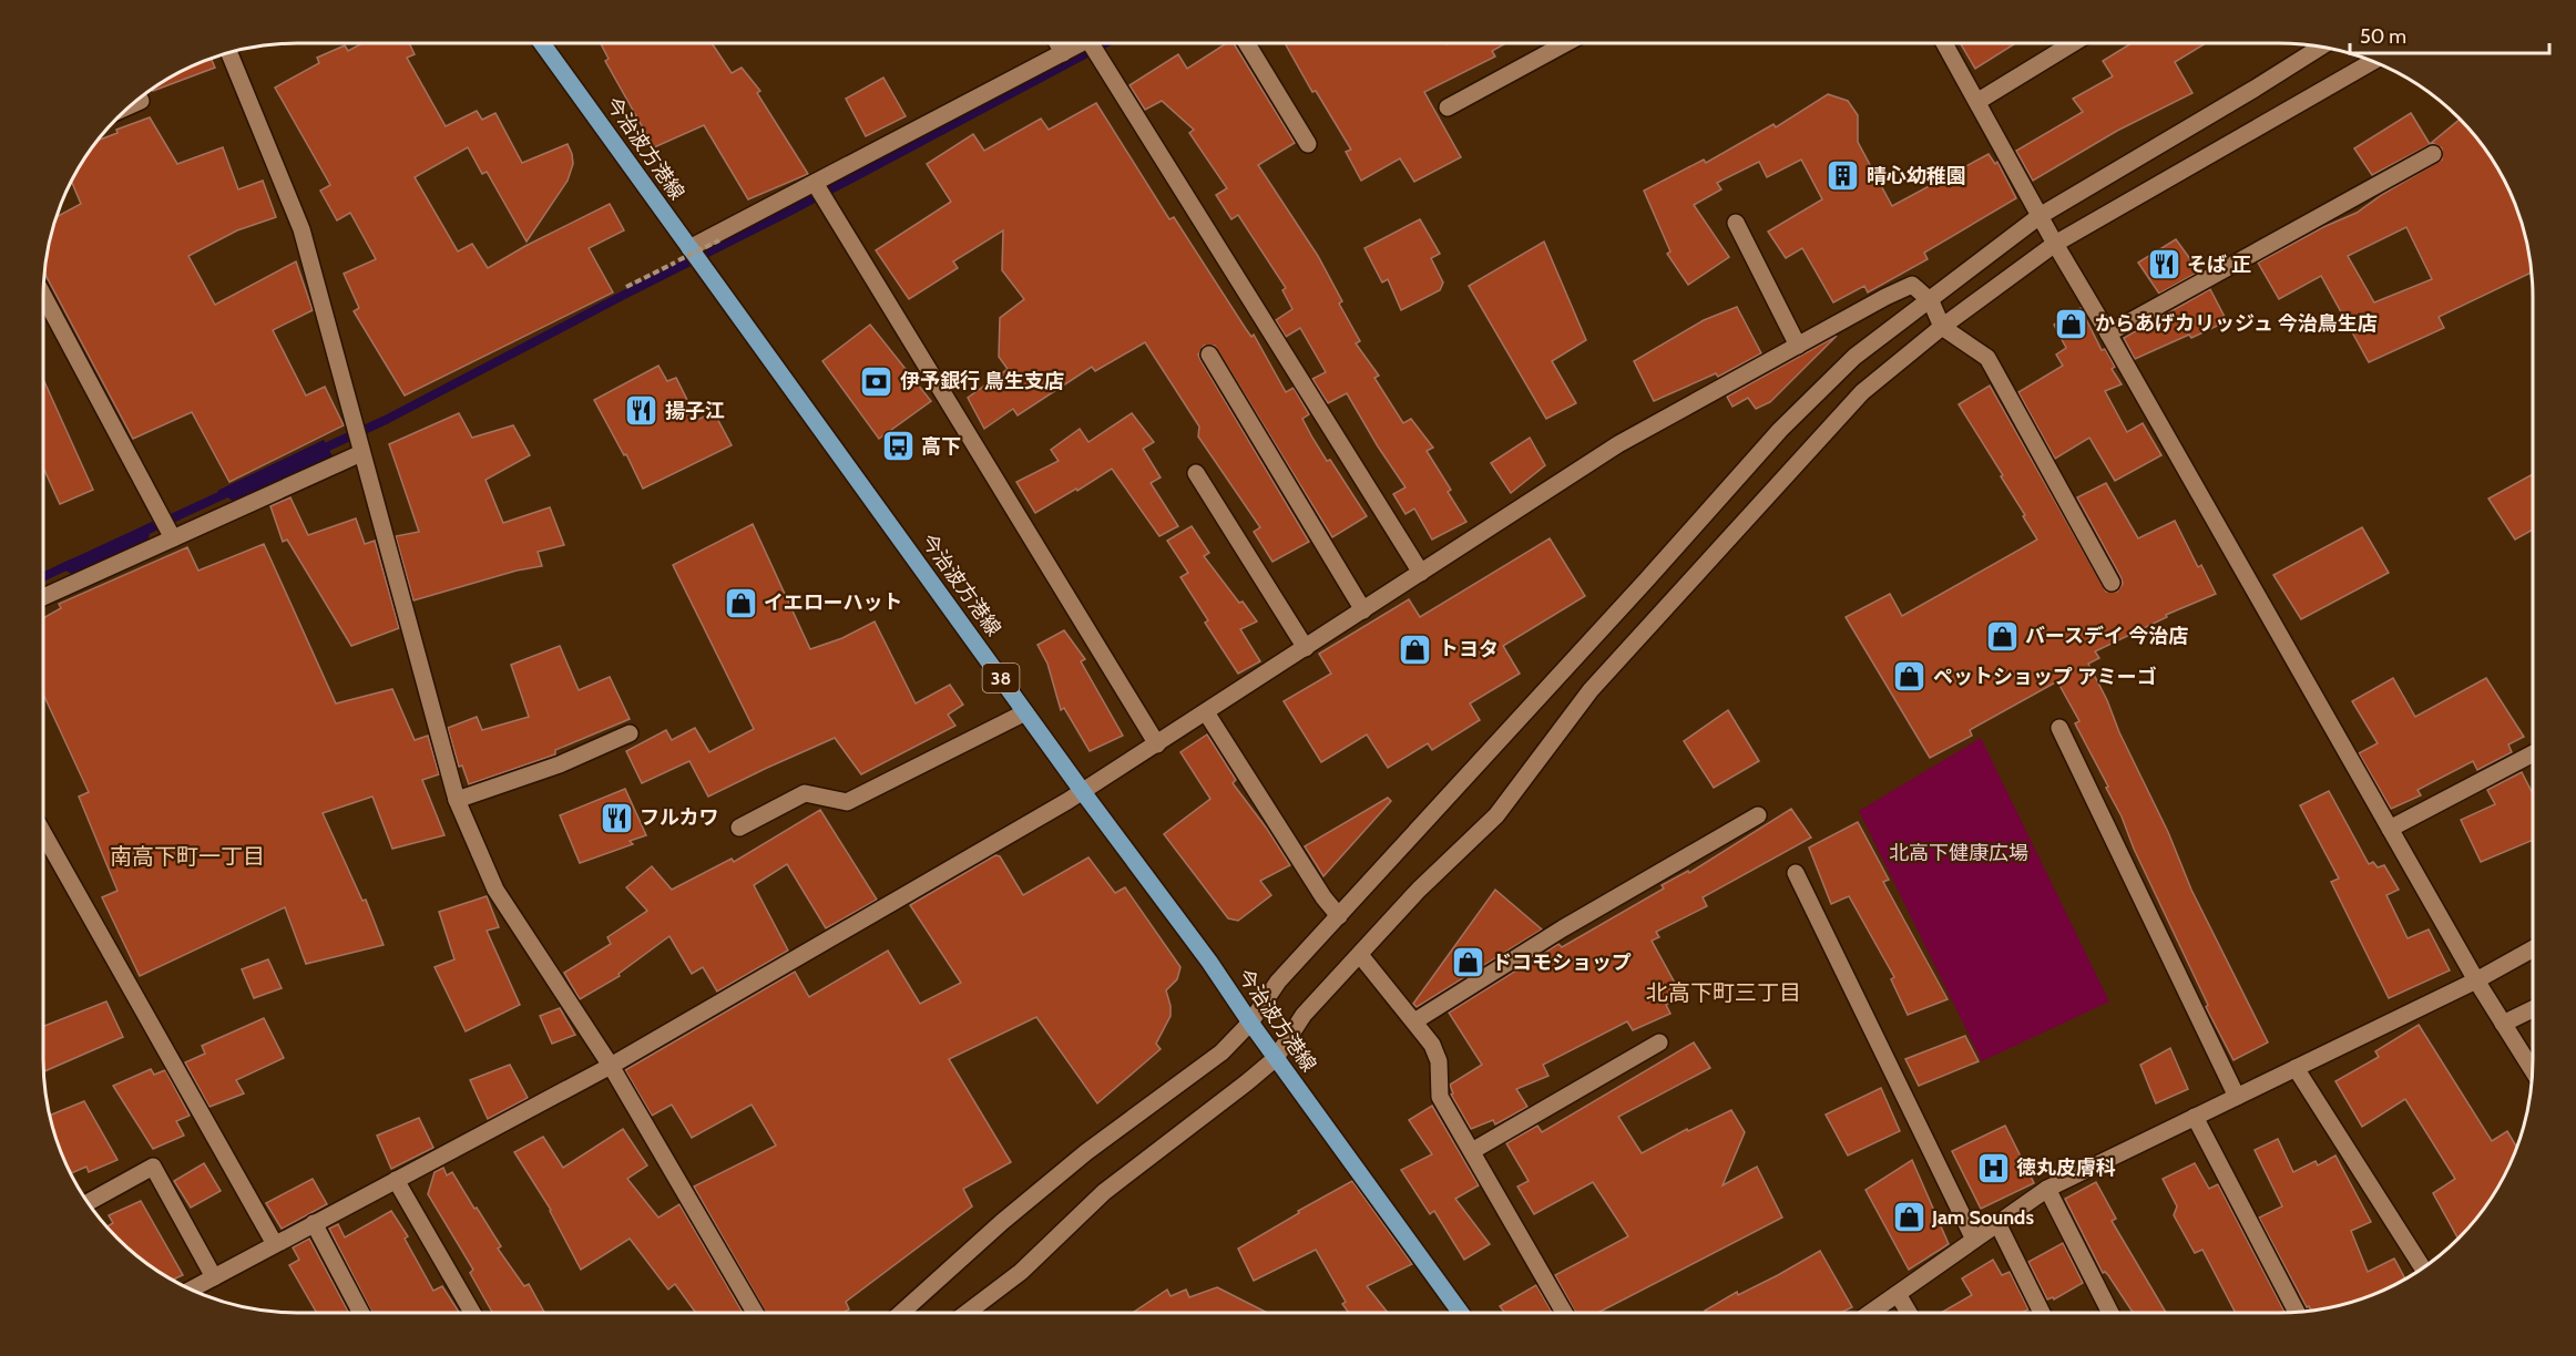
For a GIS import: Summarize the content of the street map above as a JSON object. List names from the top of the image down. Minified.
{"streets":{"main road":["今治波方港線","38"]},"districts":["南高下町一丁目","北高下町三丁目"],"parks":["北高下健康広場"],"places":{"building":["晴心幼稚園"],"restaurant":["そば 正","揚子江","フルカワ"],"shop":["からあげカリッジュ 今治鳥生店","イエローハット","バースデイ 今治店","トヨタ","ペットショップ アミーゴ","ドコモショップ","Jam Sounds"],"bank":["伊予銀行 鳥生支店"],"bus stop":["高下"],"hospital":["徳丸皮膚科"]},"scale_bar":"50 m"}
